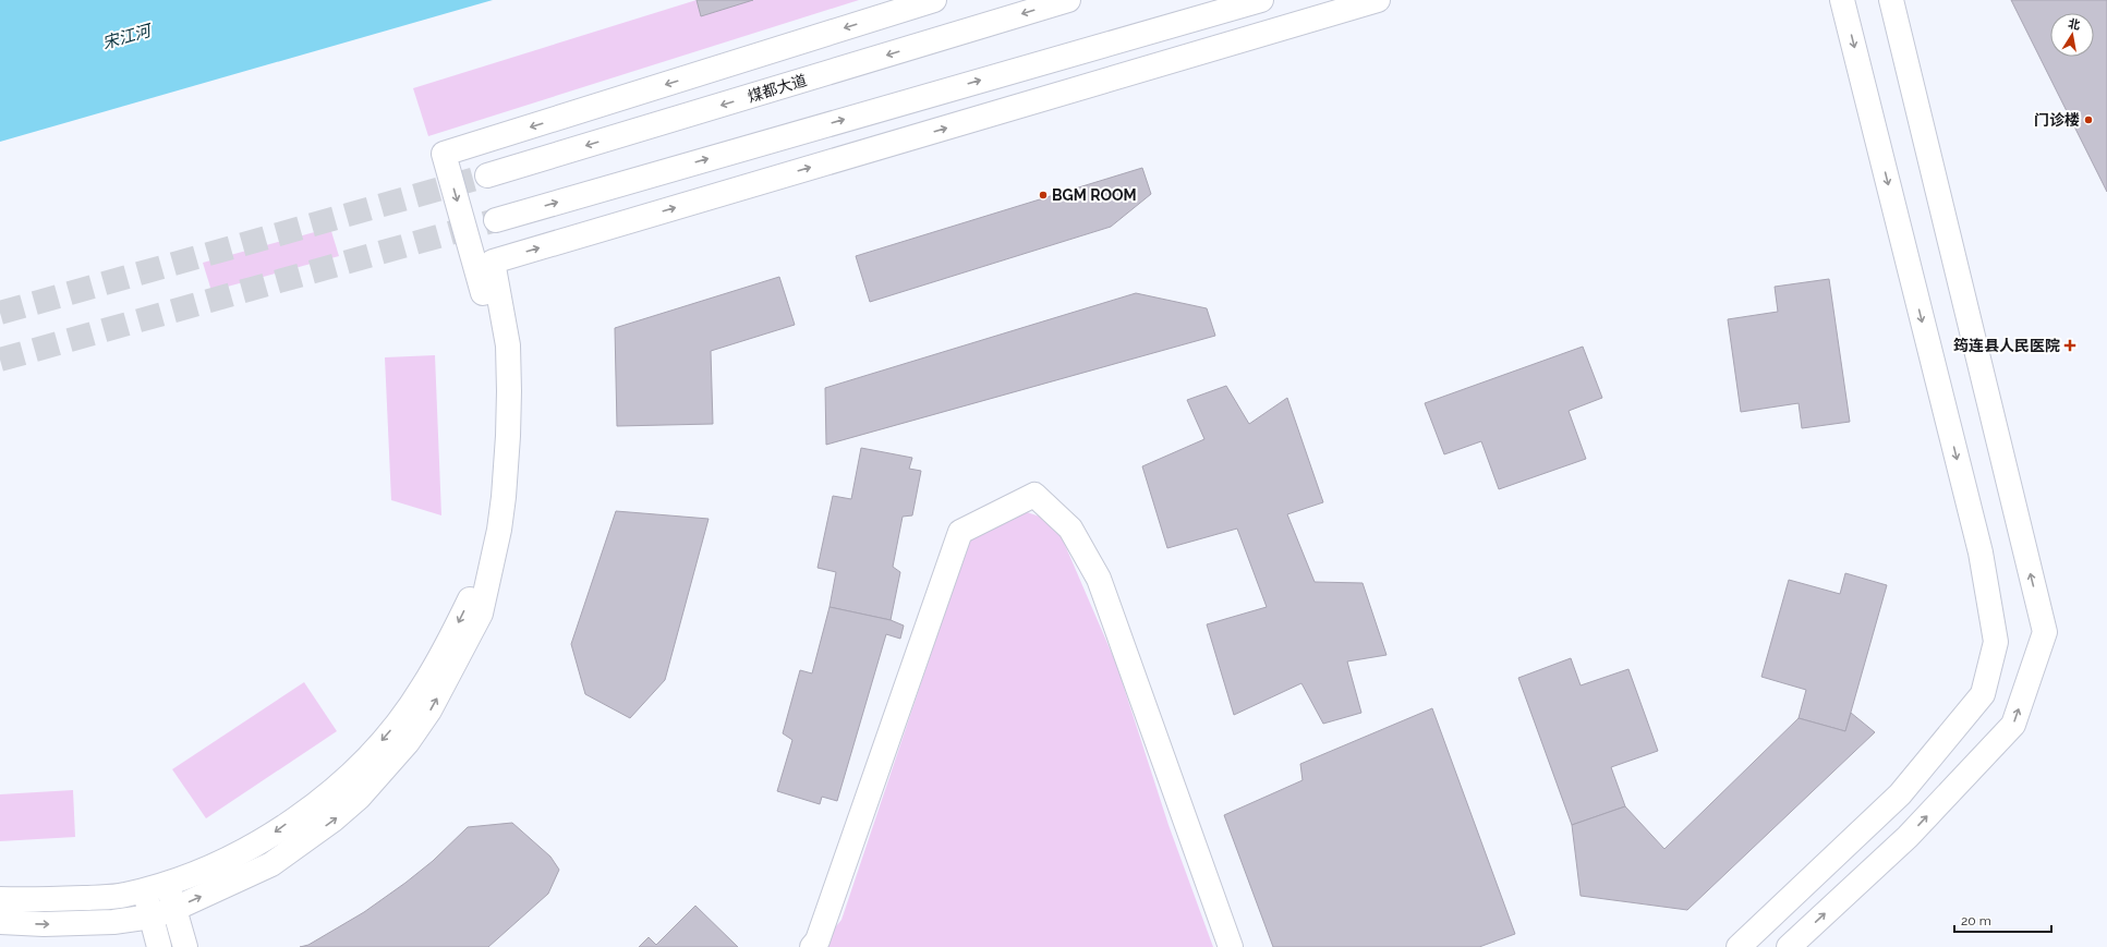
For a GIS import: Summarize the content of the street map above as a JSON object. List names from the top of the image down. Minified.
{"streets":{"street":["煤都大道"]},"water":["宋江河"],"places":{"other":["门诊楼","BGM ROOM"],"health":["筠连县人民医院"]},"scale_bar":"20 m","north":"top"}
